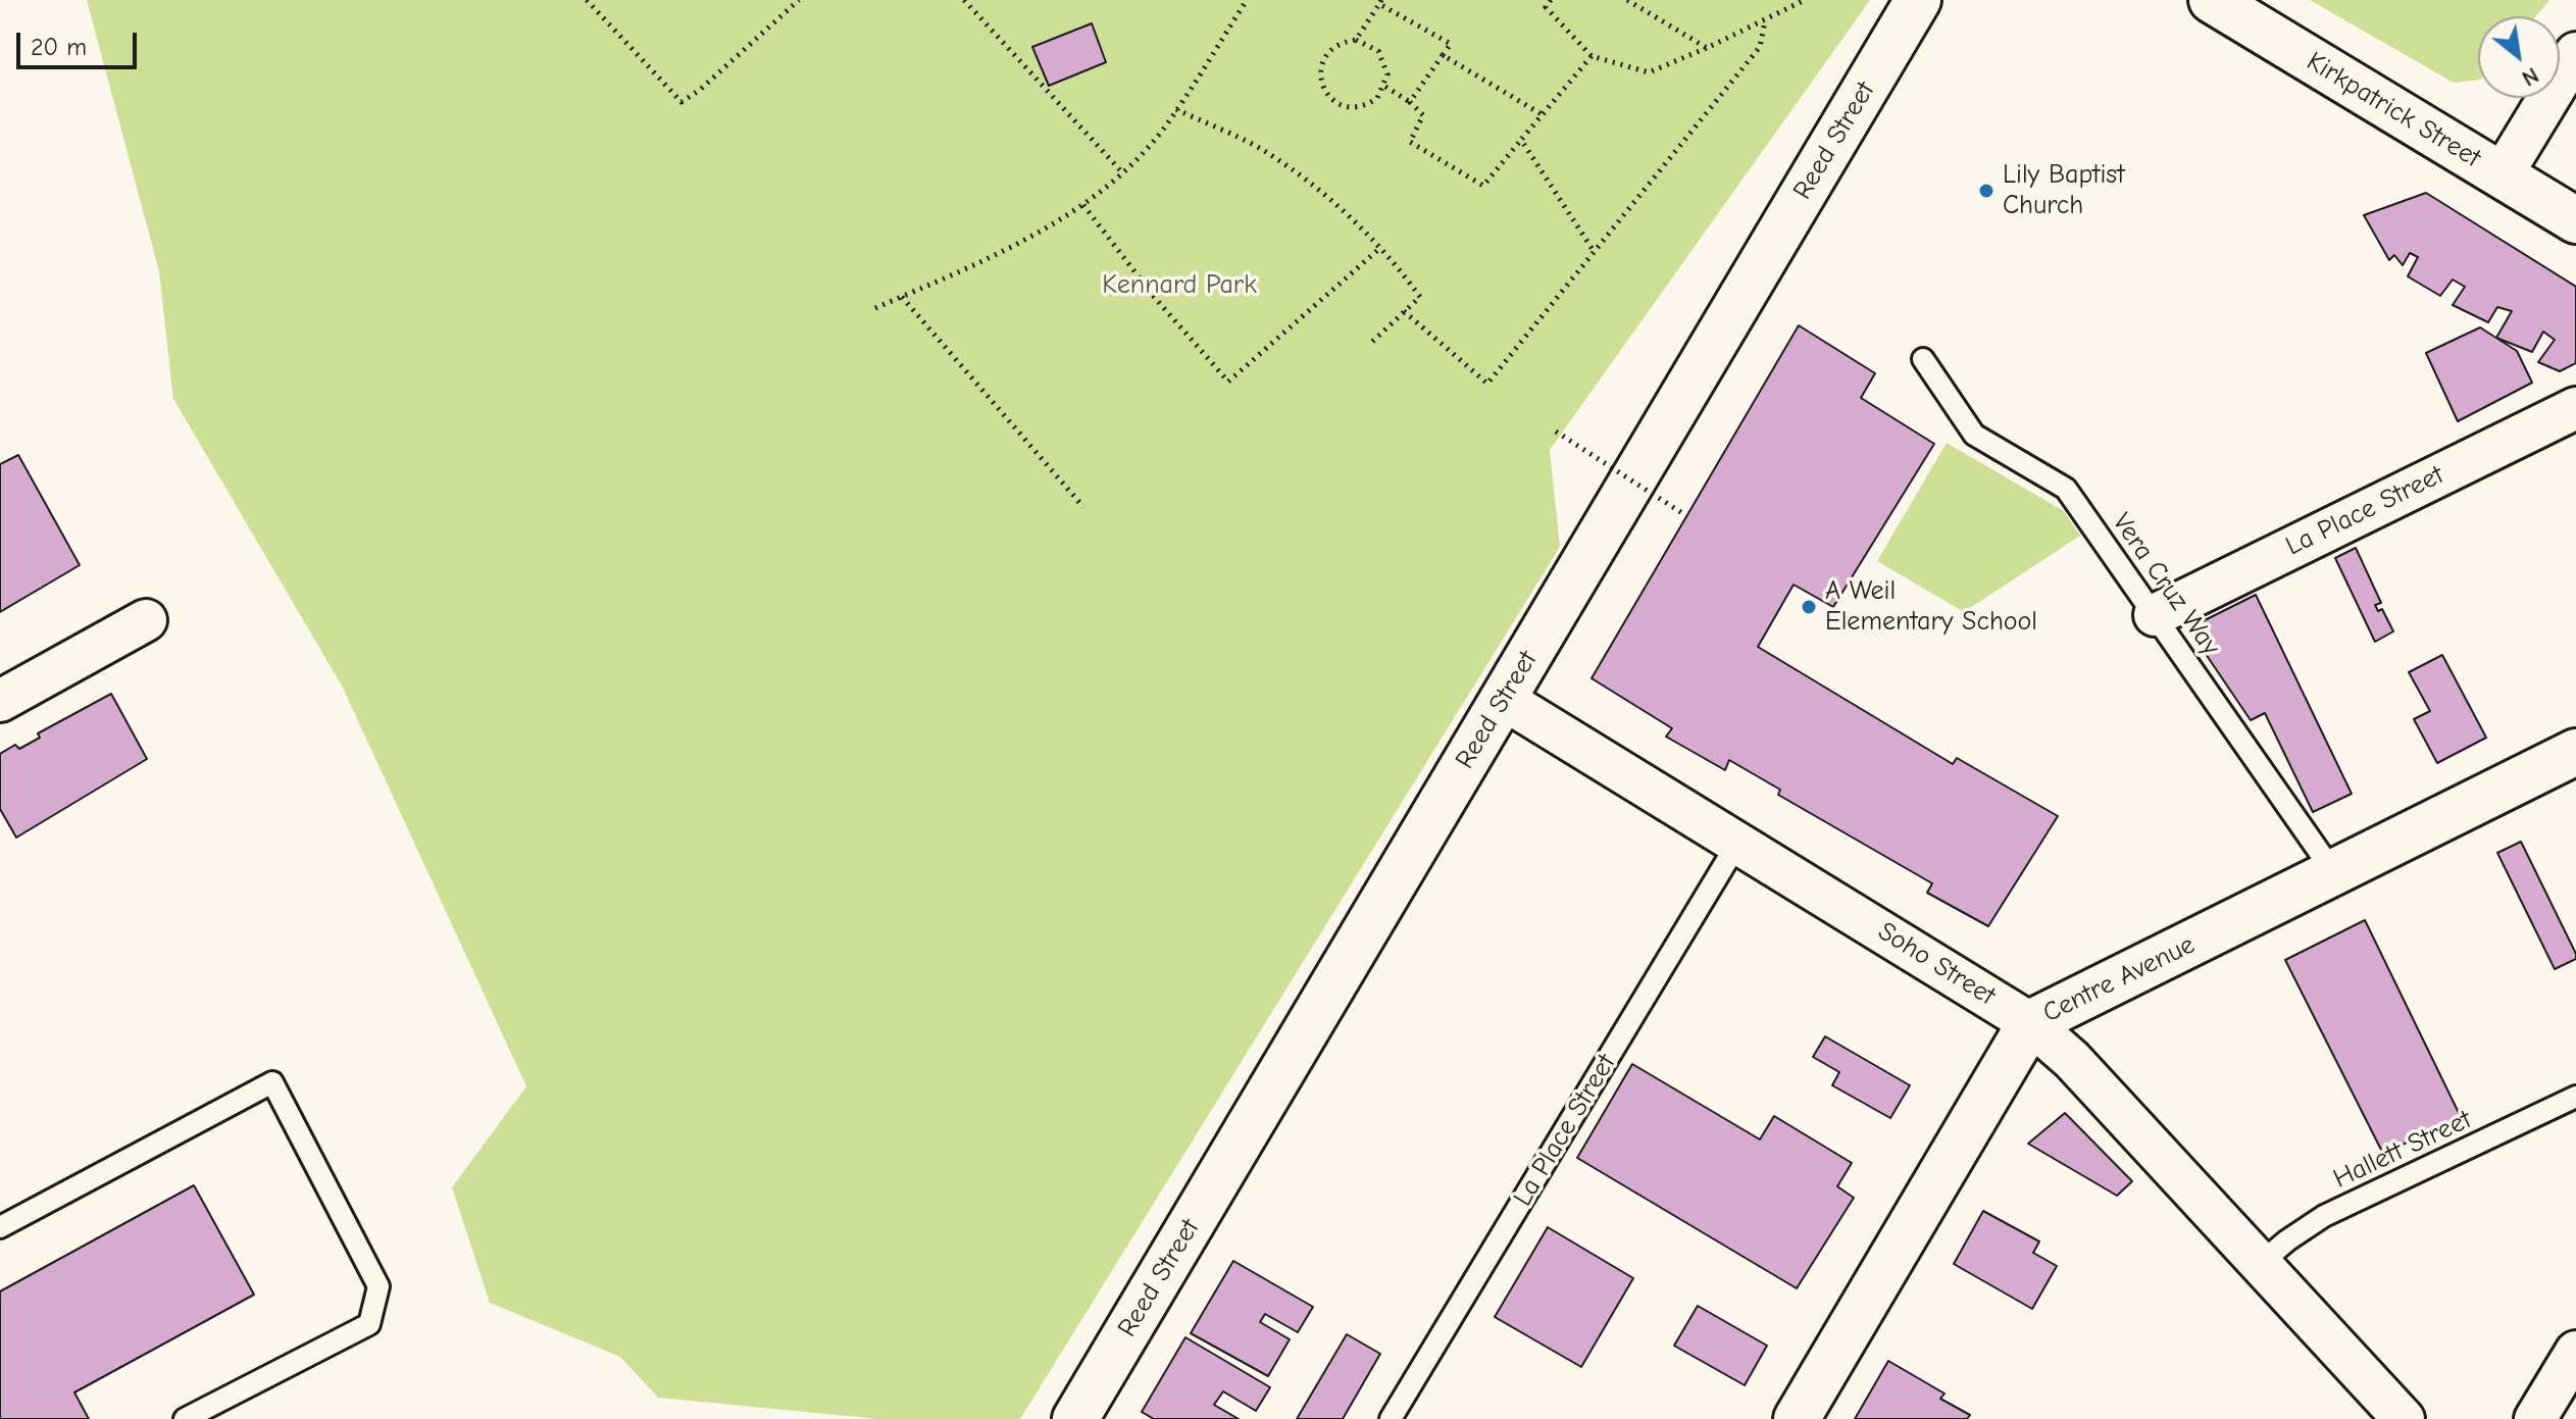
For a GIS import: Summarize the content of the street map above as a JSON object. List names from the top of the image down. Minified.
{"streets":{"street":["Kirkpatrick Street","Reed Street","La Place Street","Soho Street","Centre Avenue"],"lane":["Vera Cruz Way","Hallett Street"]},"crossings":[["Reed Street","Soho Street"],["La Place Street","Vera Cruz Way"],["La Place Street","Soho Street"],["Vera Cruz Way","Centre Avenue"],["Soho Street","Centre Avenue"],["Soho Street","Hallett Street"]],"parks":["Kennard Park"],"places":["Lily Baptist Church","A Weil Elementary School"],"scale_bar":"20 m","north":"bottom right"}
